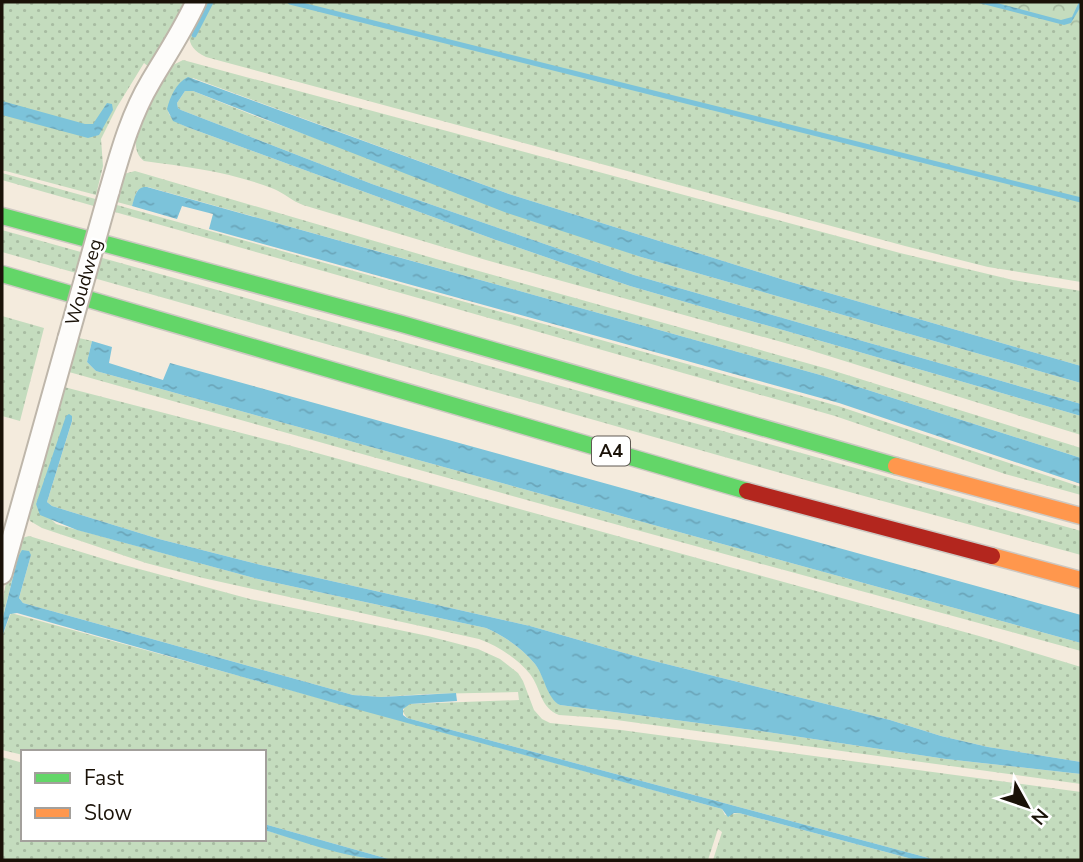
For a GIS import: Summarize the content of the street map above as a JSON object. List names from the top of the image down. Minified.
{"streets":{"highway":["A4"],"street":["Woudweg"]},"legend":["Fast","Slow"],"north":"bottom right"}
